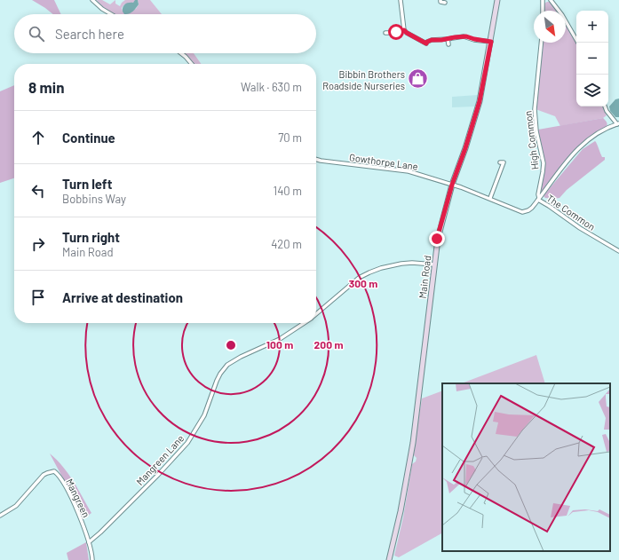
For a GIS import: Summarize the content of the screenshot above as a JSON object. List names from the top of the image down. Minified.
{"streets":{"main road":["Main Road"],"street":["High Common","Gowthorpe Lane","The Common","Mangreen Lane","Mangreen"]},"crossings":[["High Common","Gowthorpe Lane"],["High Common","The Common"],["Gowthorpe Lane","The Common"],["Gowthorpe Lane","Main Road"],["Main Road","Mangreen Lane"],["Mangreen Lane","Mangreen"]],"places":{"shop":["Bibbin Brothers Roadside Nurseries"]},"north":"bottom right","page":{"map_buttons":["+","−"],"search":"Search here","heading":["8 min","Walk · 630 m"],"list":[["Continue","70 m"],["Turn left","Bobbins Way","140 m"],["Turn right","Main Road","420 m"],"Arrive at destination"]},"rings":["300 m","100 m","200 m"]}
